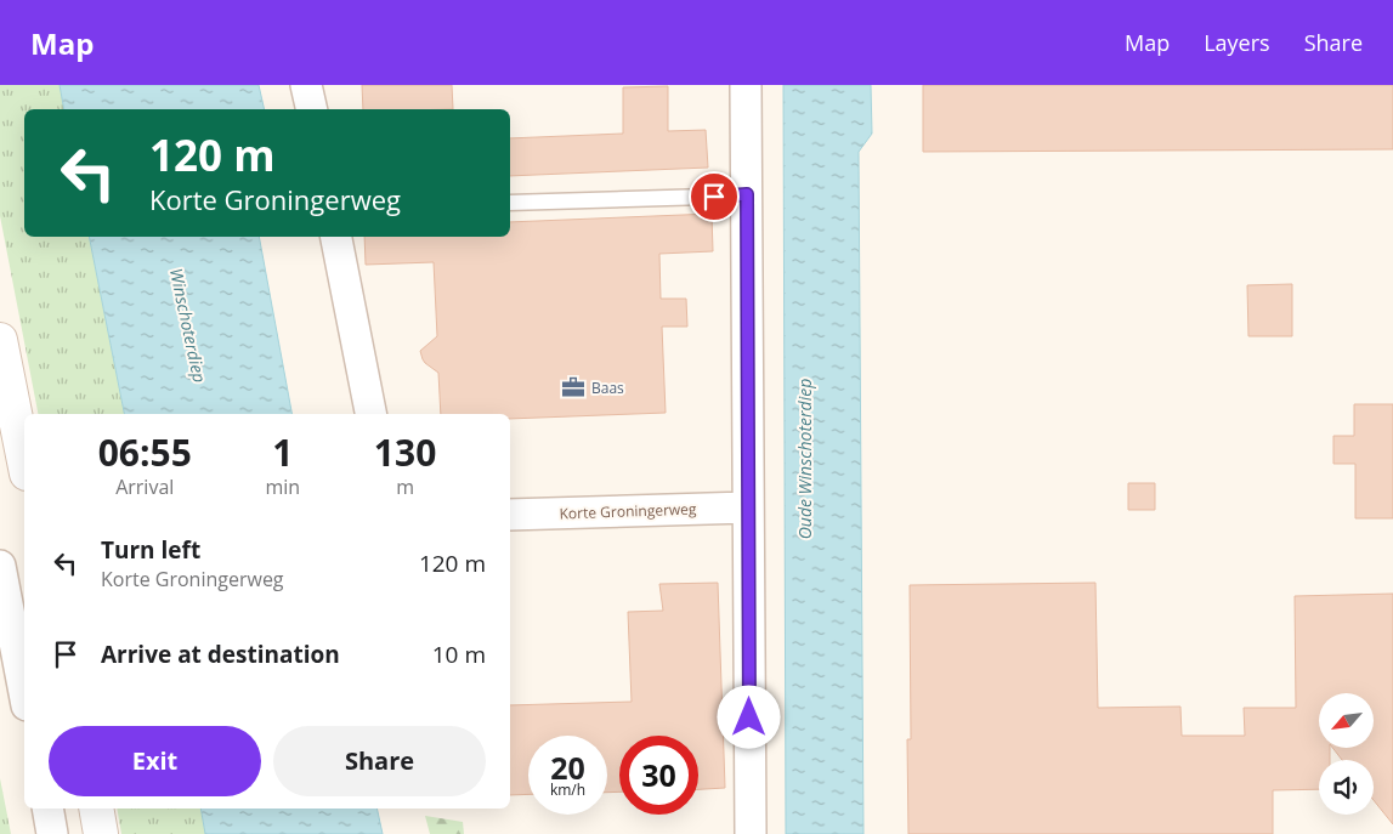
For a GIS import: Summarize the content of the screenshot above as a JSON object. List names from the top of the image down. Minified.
{"streets":{"street":["Korte Groningerweg"]},"water":["Winschoterdiep","Oude Winschoterdiep"],"places":{"office":["Baas"]},"north":"bottom left","page":{"header":"Map","nav":["Map","Layers","Share"],"turn":["120 m","Korte Groningerweg"],"eta":["06:55","Arrival","1","min","130","m"],"list":[{"name":"Turn left","note":"Korte Groningerweg","value":"120 m"},{"name":"Arrive at destination","value":"10 m"}],"buttons":["Exit","Share"],"speed":"20 km/h","limit":"30"}}
